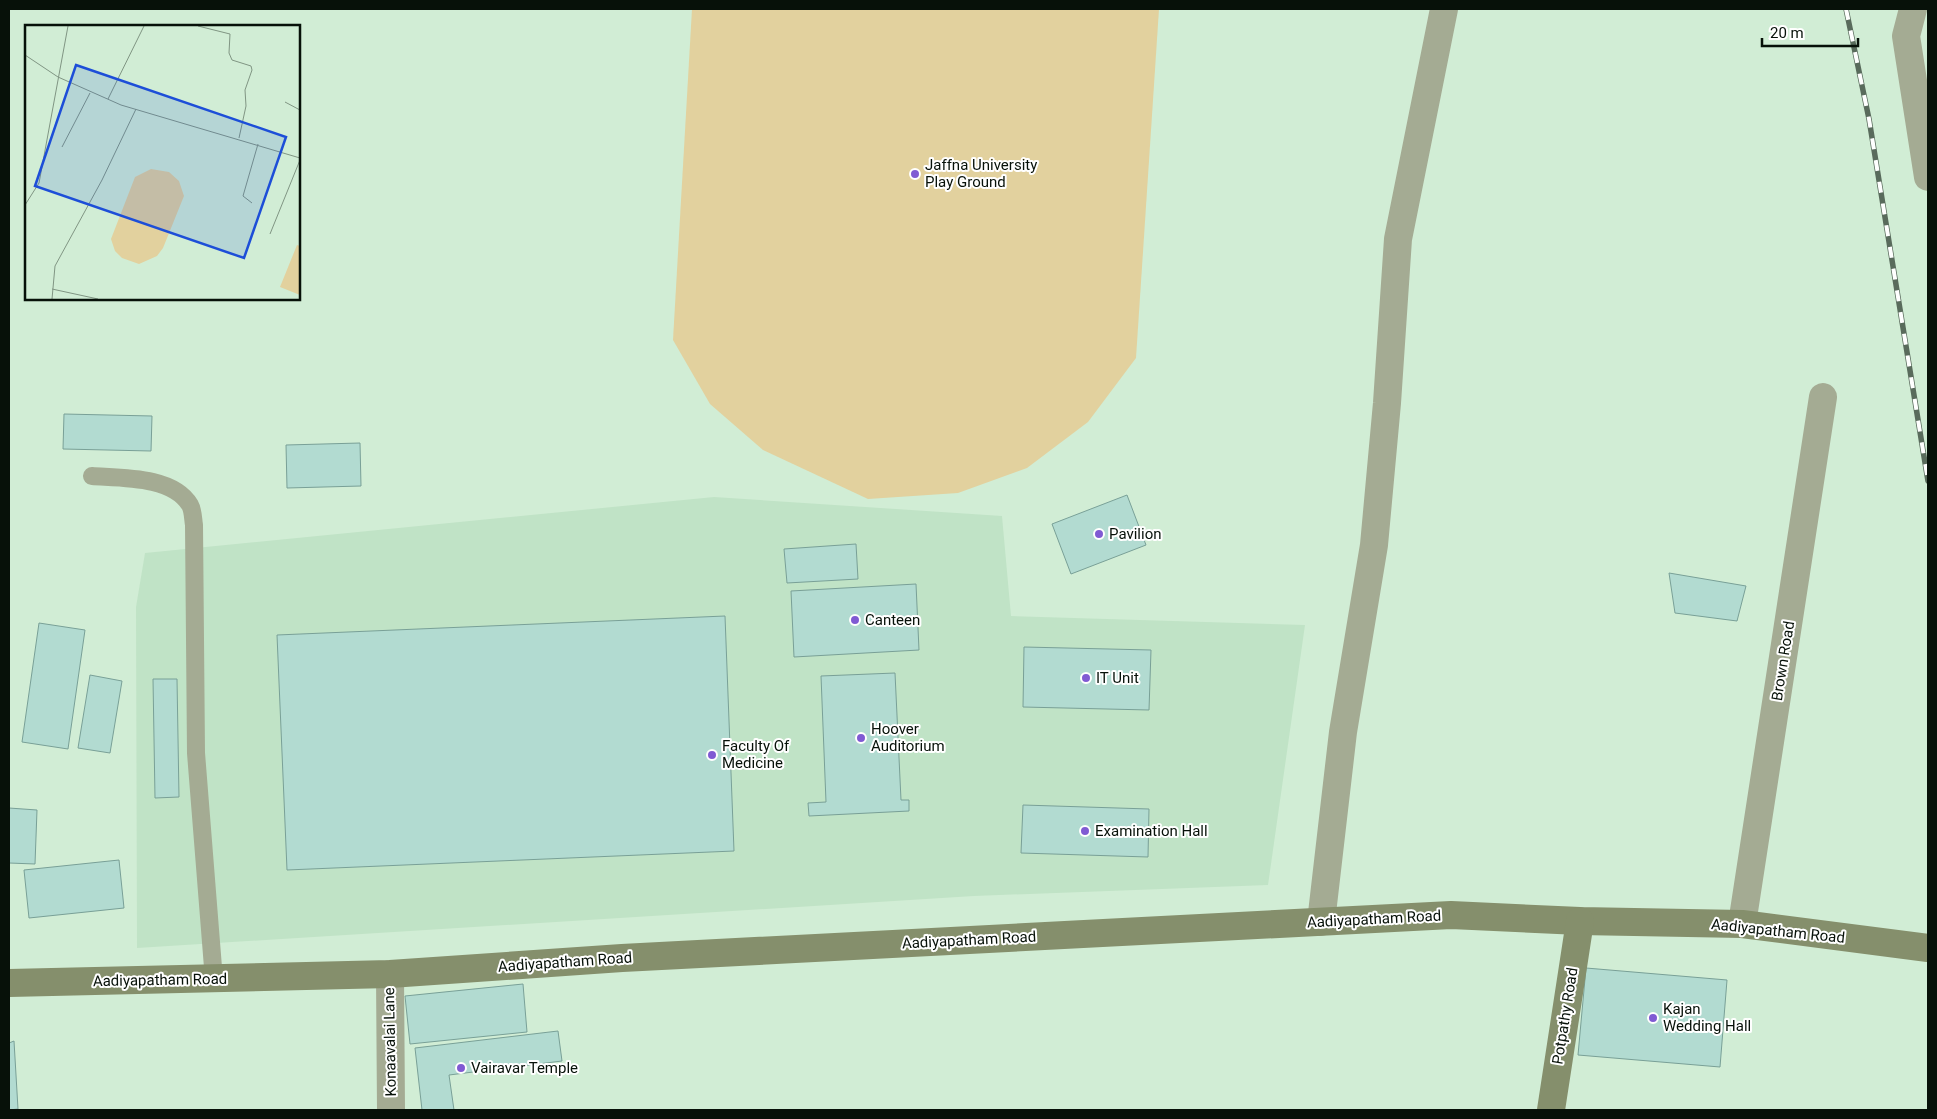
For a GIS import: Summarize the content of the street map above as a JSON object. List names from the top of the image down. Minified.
{"streets":{"street":["Brown Road","Aadiyapatham Road","Potpathy Road","Konaavalai Lane"]},"crossings":[["Brown Road","Aadiyapatham Road"],["Aadiyapatham Road","Potpathy Road"],["Aadiyapatham Road","Konaavalai Lane"]],"places":["Jaffna University Play Ground","Pavilion","Canteen","IT Unit","Hoover Auditorium","Faculty Of Medicine","Examination Hall","Kajan Wedding Hall","Vairavar Temple"],"scale_bar":"20 m"}
